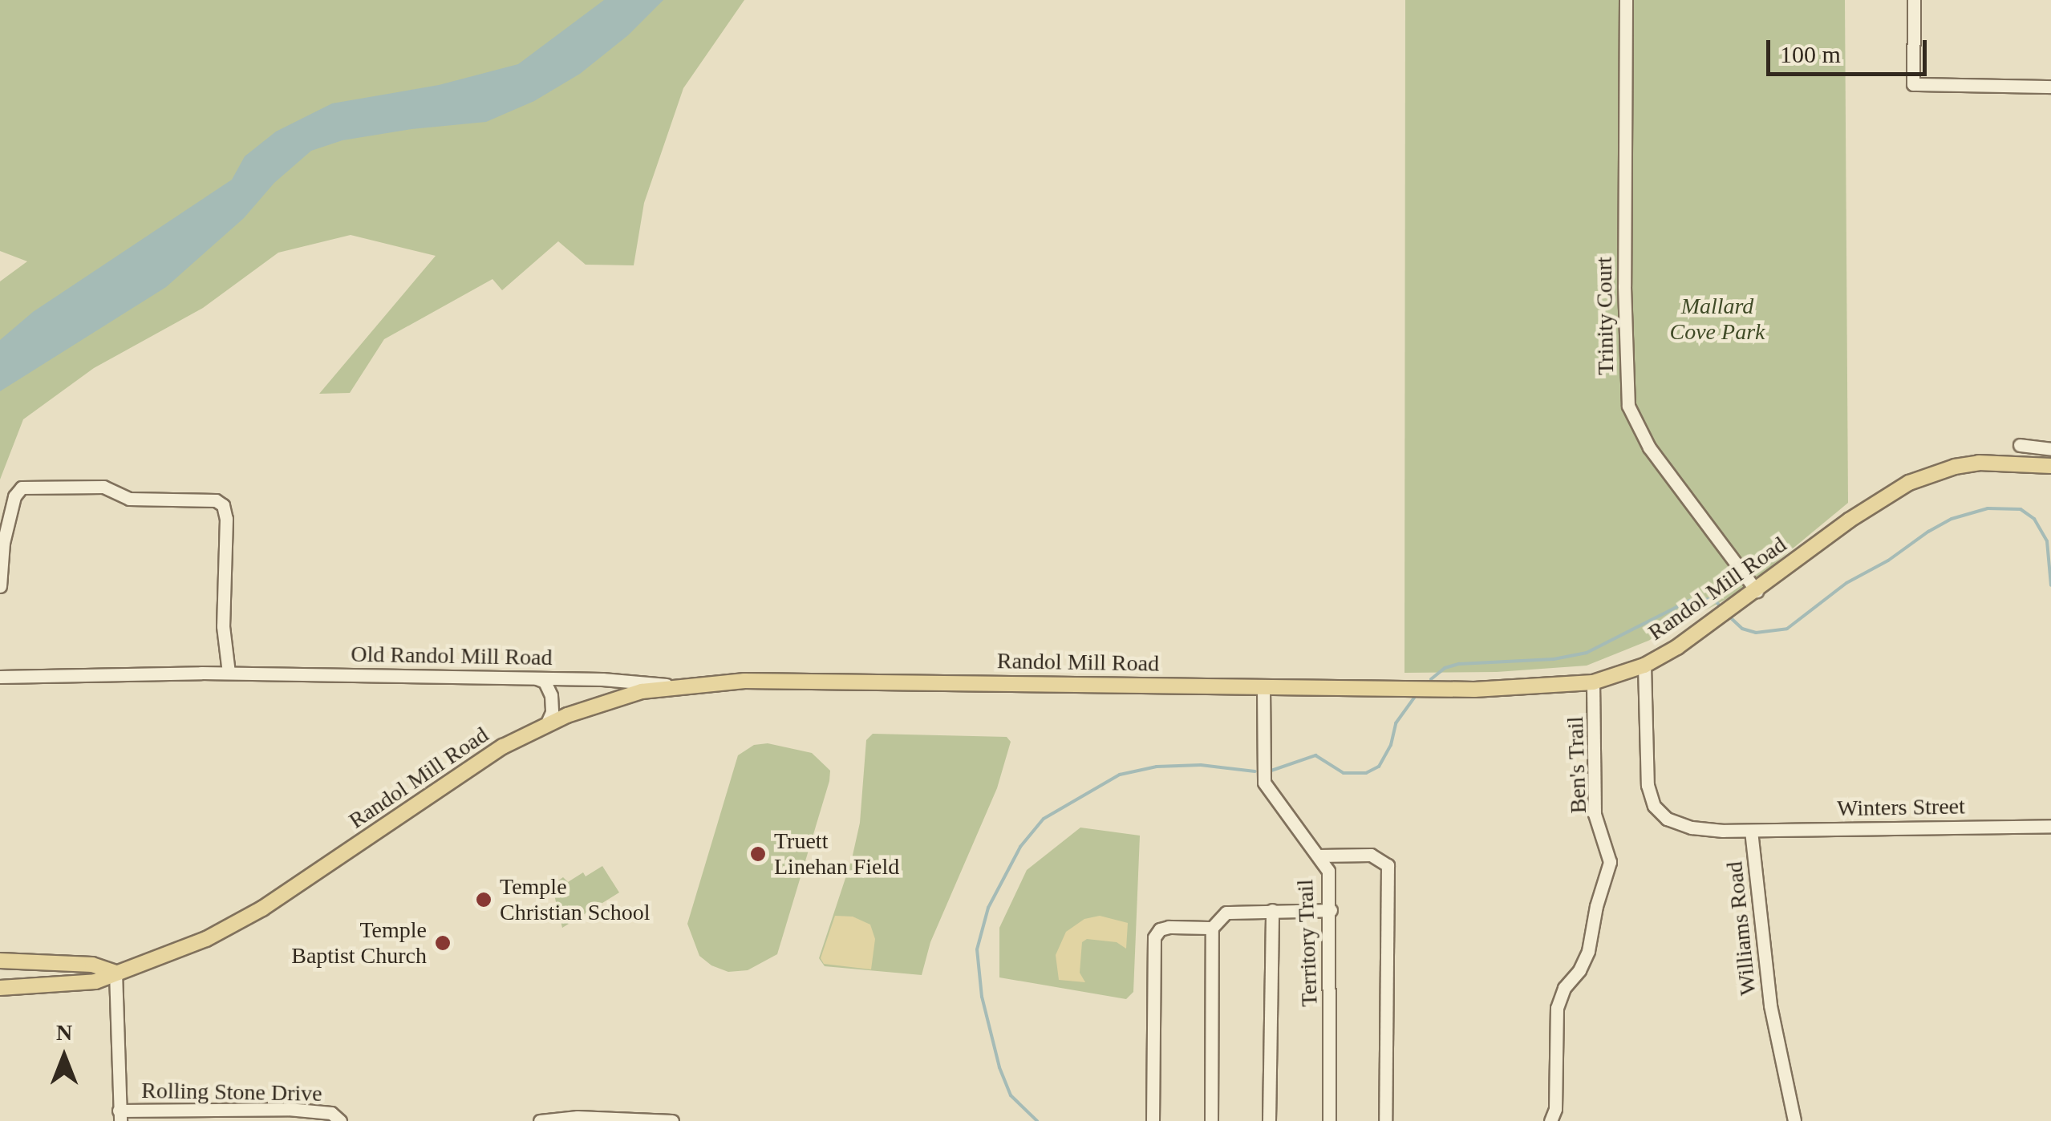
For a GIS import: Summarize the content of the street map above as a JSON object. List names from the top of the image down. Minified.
{"streets":{"main road":["Randol Mill Road"],"street":["Trinity Court","Old Randol Mill Road","Ben's Trail","Winters Street","Williams Road","Territory Trail","Rolling Stone Drive"]},"crossings":[["Trinity Court","Randol Mill Road"],["Randol Mill Road","Old Randol Mill Road"],["Randol Mill Road","Ben's Trail"],["Randol Mill Road","Williams Road"],["Randol Mill Road","Territory Trail"],["Winters Street","Williams Road"]],"parks":["Mallard Cove Park"],"places":["Truett Linehan Field","Temple Christian School","Temple Baptist Church"],"scale_bar":"100 m","north":"top"}
